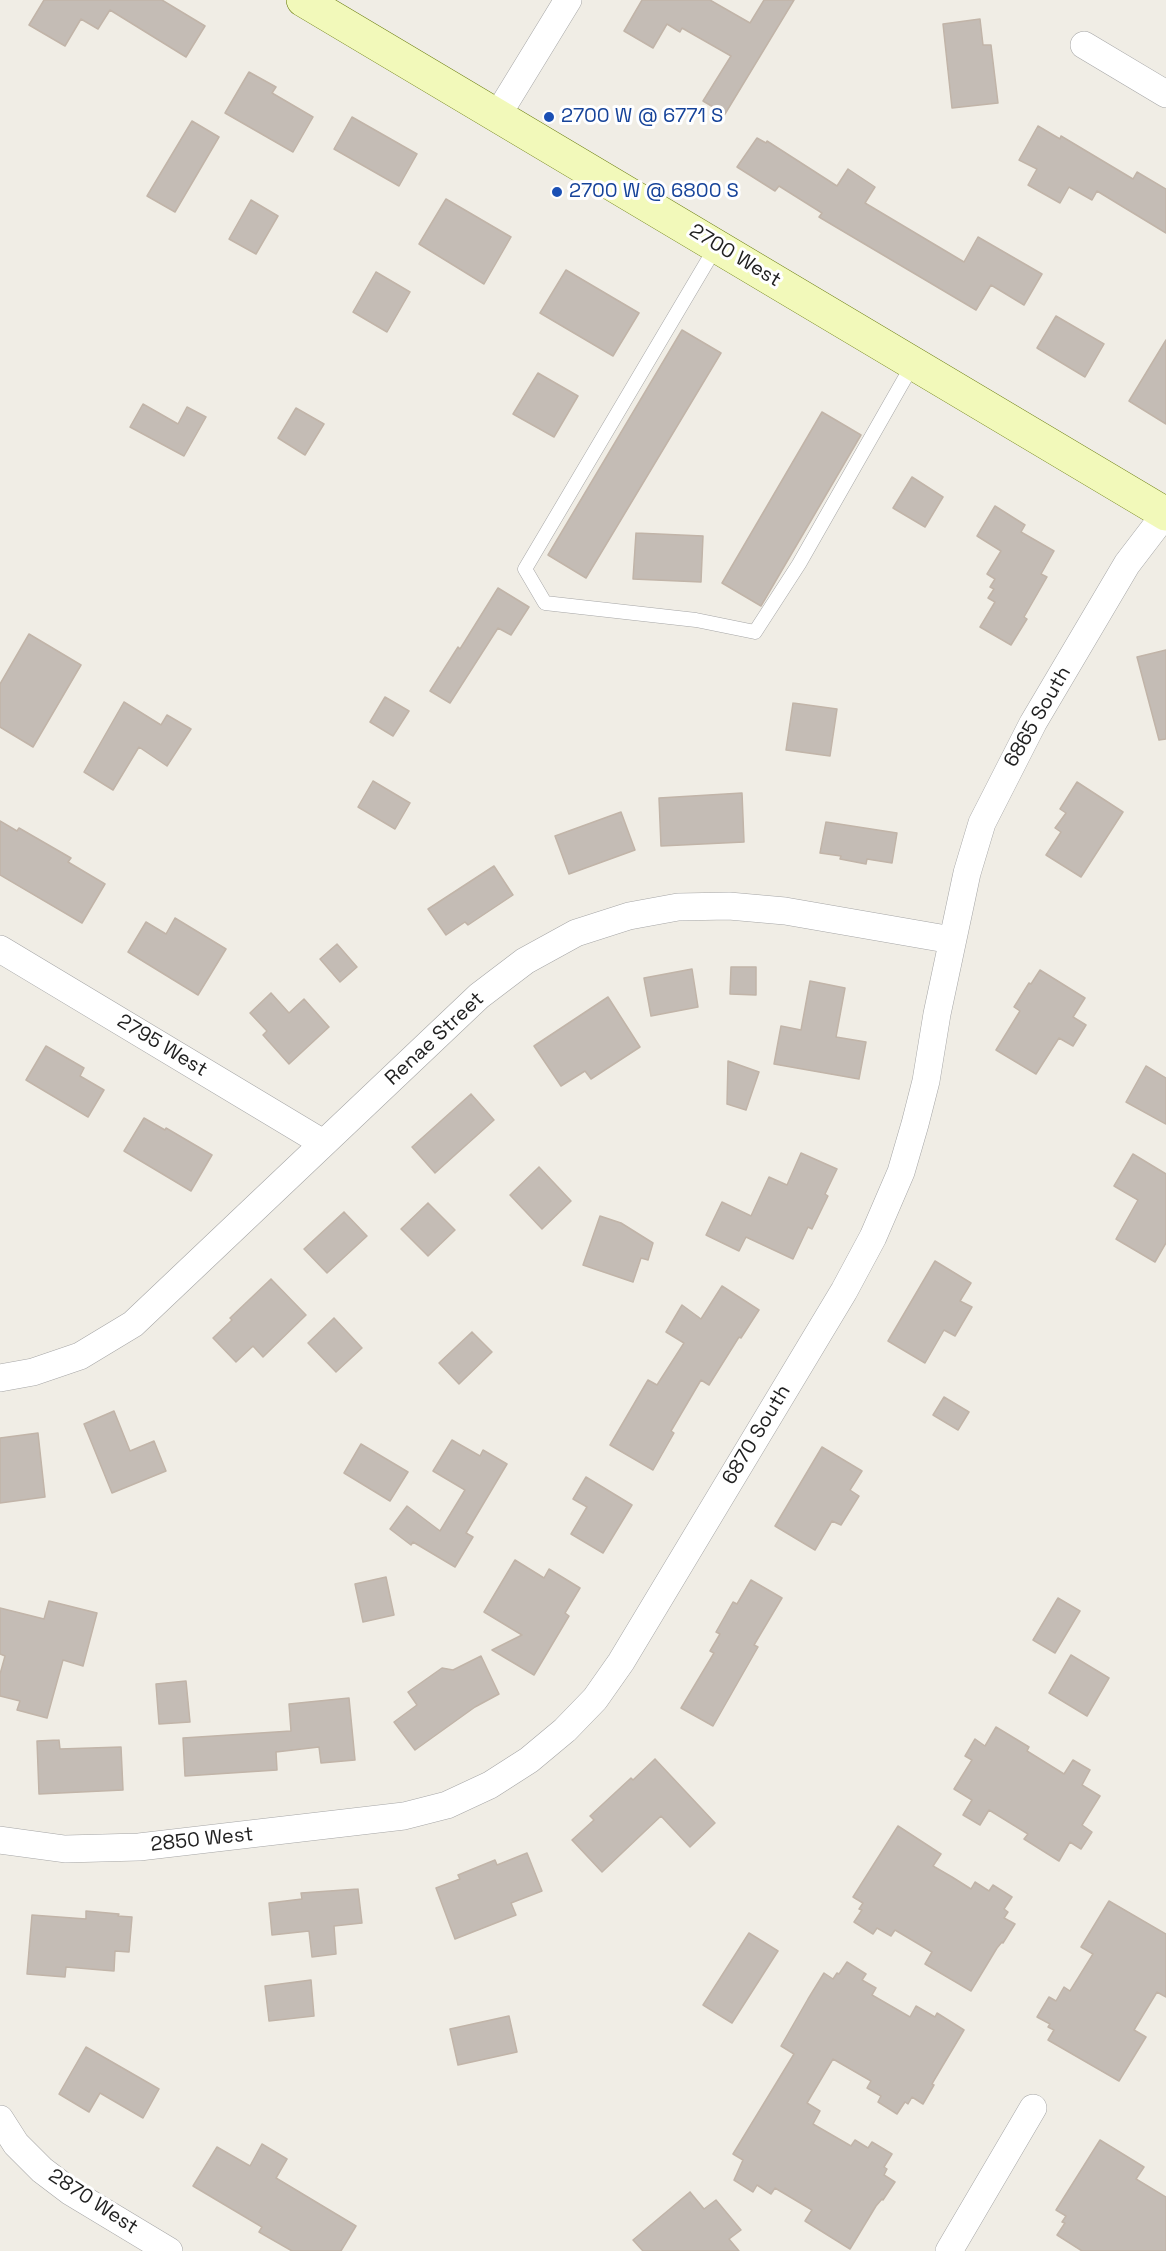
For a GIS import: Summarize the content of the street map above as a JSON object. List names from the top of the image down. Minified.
{"streets":{"main road":["2700 West"],"street":["6865 South","Renae Street","2795 West","6870 South","2850 West","2870 West"]},"crossings":[["2700 West","6865 South"],["6865 South","Renae Street"],["6865 South","6870 South"],["Renae Street","2795 West"],["Renae Street","6870 South"],["6870 South","2850 West"]],"places":["2700 W @ 6771 S","2700 W @ 6800 S"]}
